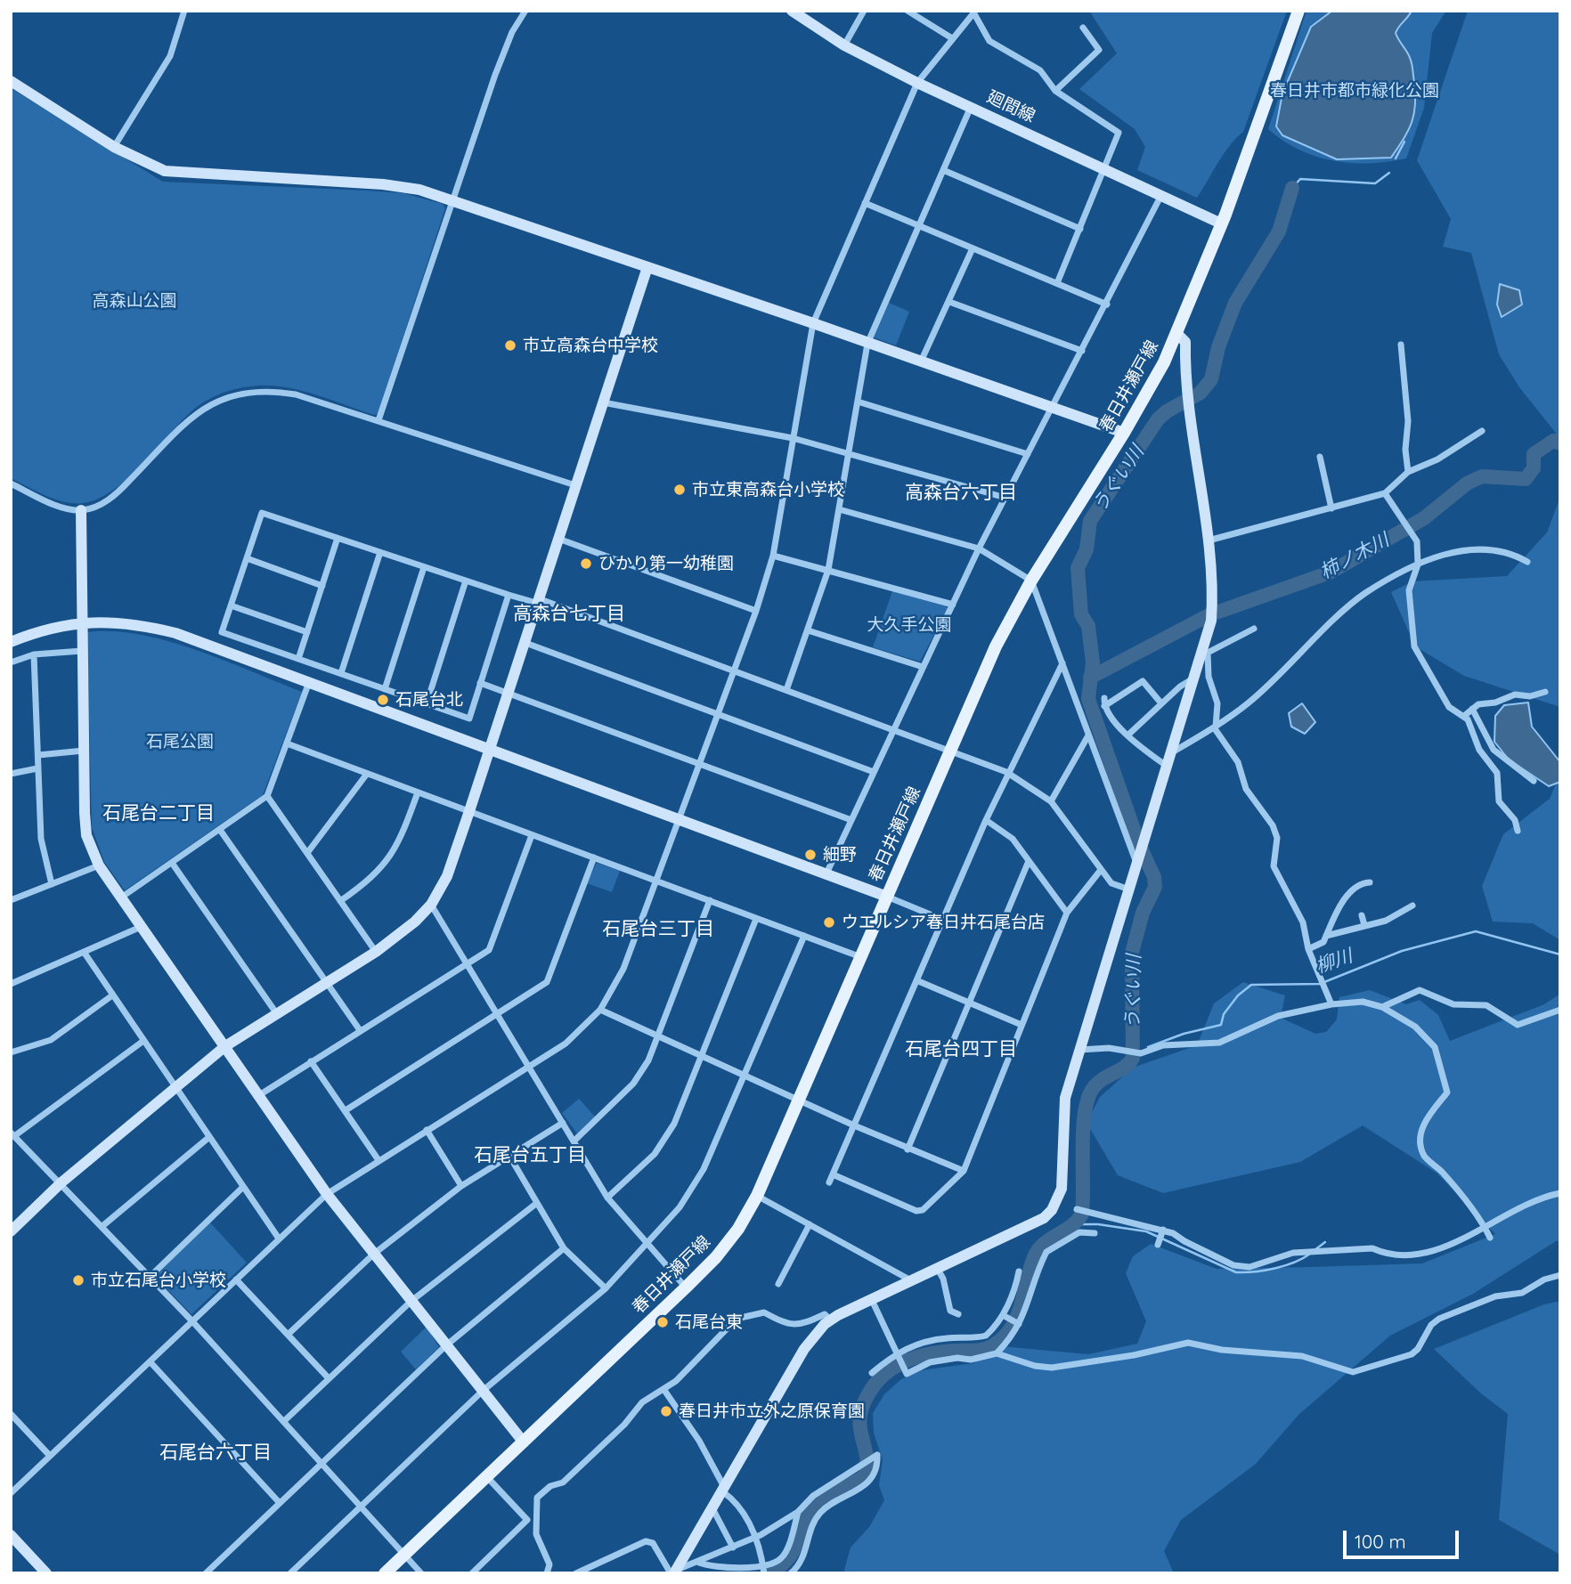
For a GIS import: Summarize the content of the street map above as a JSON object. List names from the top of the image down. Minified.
{"streets":{"main road":["春日井瀬戸線"],"street":["廻間線"]},"crossings":[["廻間線","春日井瀬戸線"]],"districts":["高森台六丁目","高森台七丁目","石尾台二丁目","石尾台三丁目","石尾台四丁目","石尾台五丁目","石尾台六丁目"],"water":["うぐい川","柿ノ木川","柳川"],"parks":["春日井市都市緑化公園","高森山公園","大久手公園","石尾公園"],"places":["市立高森台中学校","市立東高森台小学校","ひかり第一幼稚園","石尾台北","細野","ウエルシア春日井石尾台店","市立石尾台小学校","石尾台東","春日井市立外之原保育園"],"scale_bar":"100 m"}
